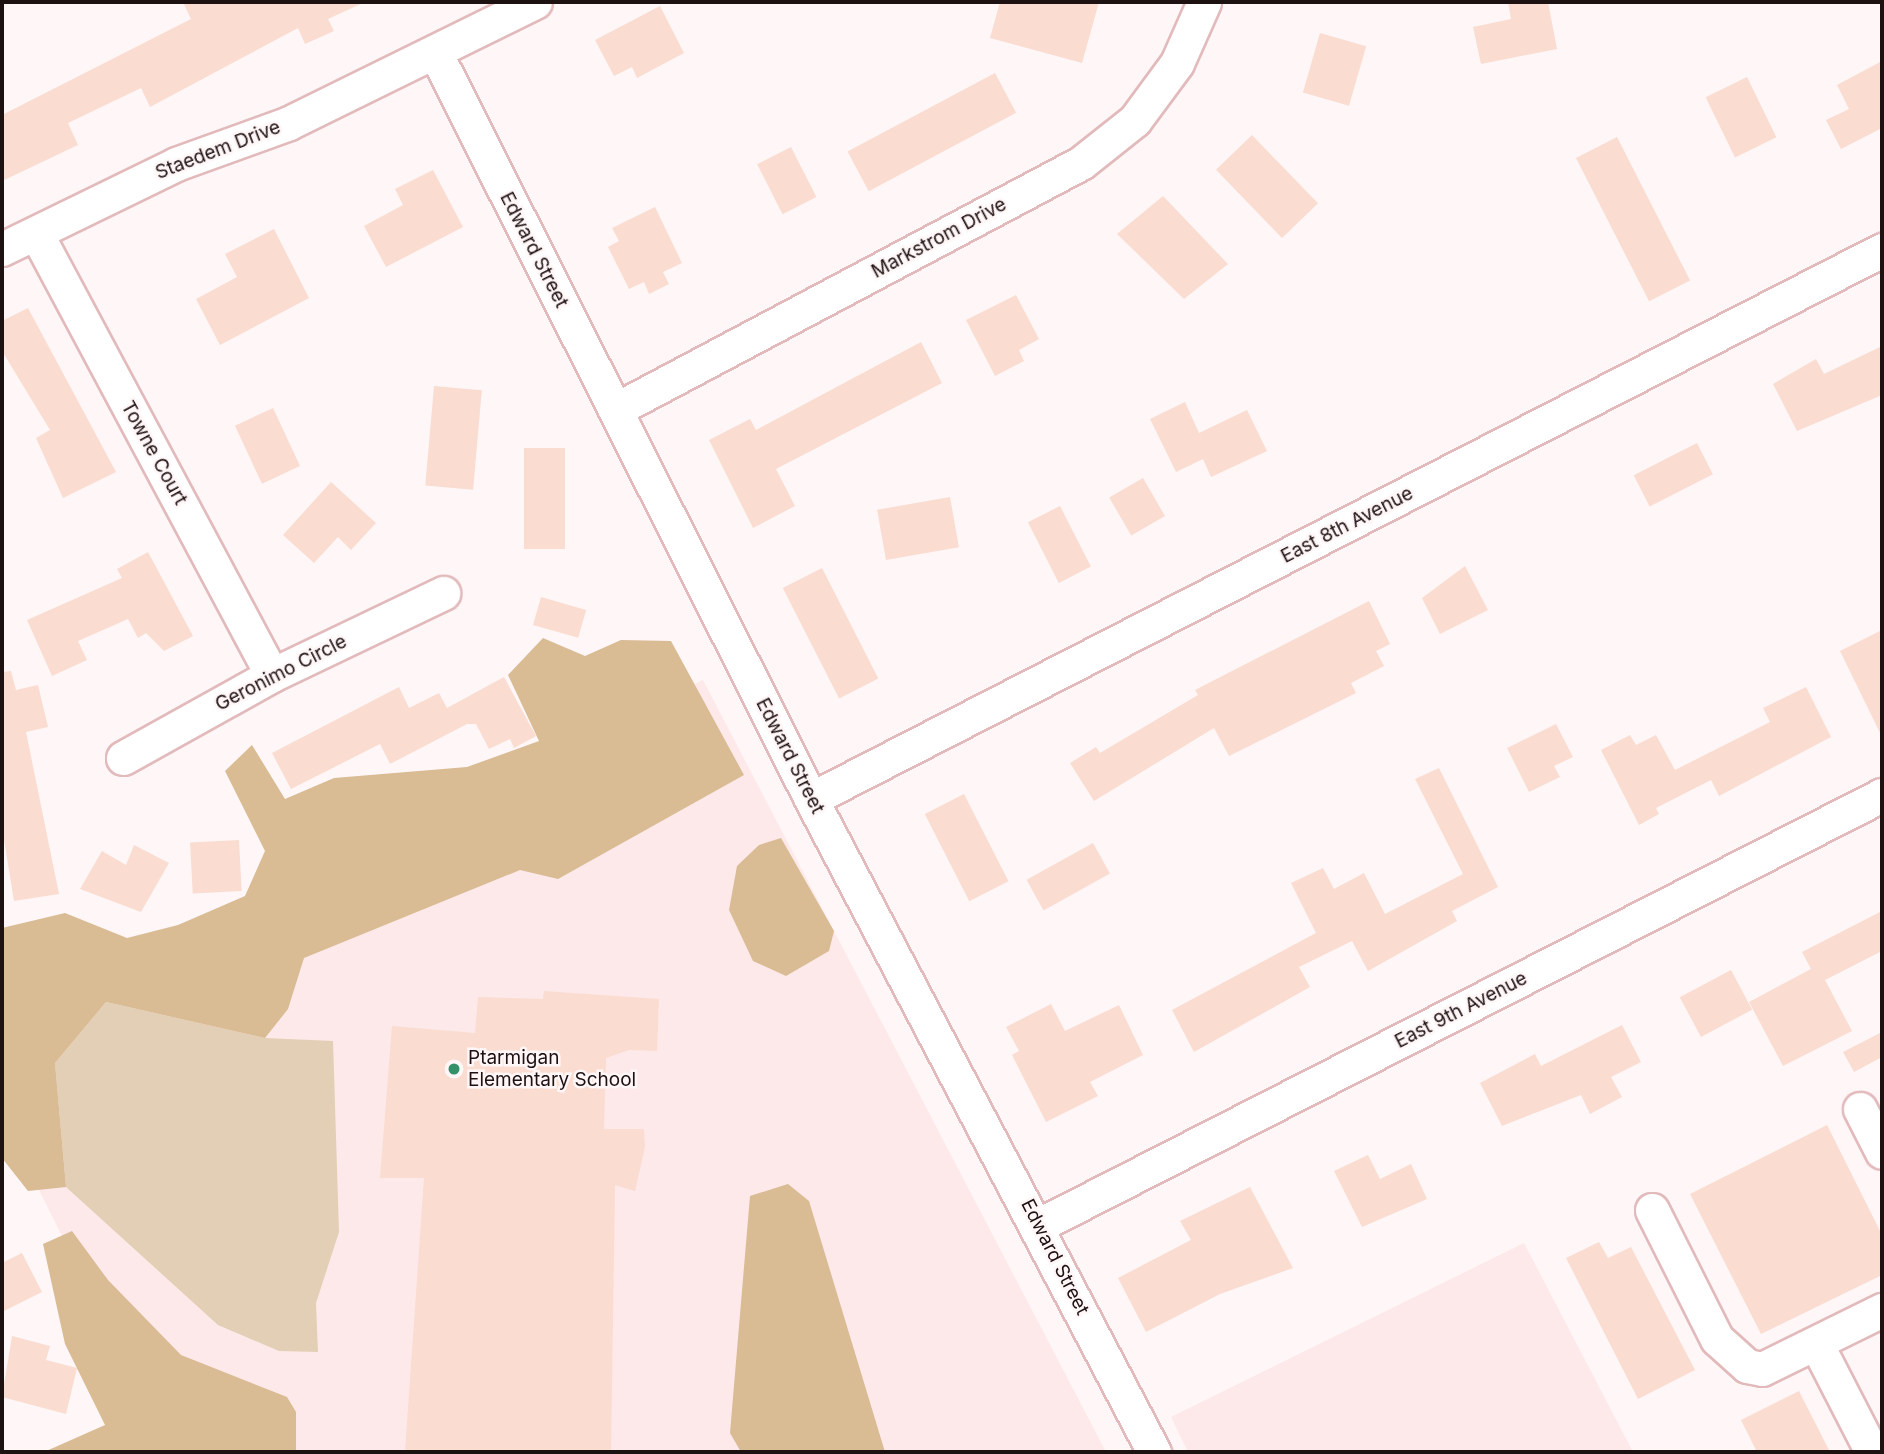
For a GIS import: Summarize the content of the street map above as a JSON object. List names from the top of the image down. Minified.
{"streets":{"street":["Staedem Drive","Markstrom Drive","Edward Street","Towne Court","East 8th Avenue","Geronimo Circle","East 9th Avenue"]},"crossings":[["Staedem Drive","Edward Street"],["Staedem Drive","Towne Court"],["Markstrom Drive","Edward Street"],["Edward Street","East 8th Avenue"],["Edward Street","East 9th Avenue"],["Towne Court","Geronimo Circle"]],"places":["Ptarmigan Elementary School"]}
